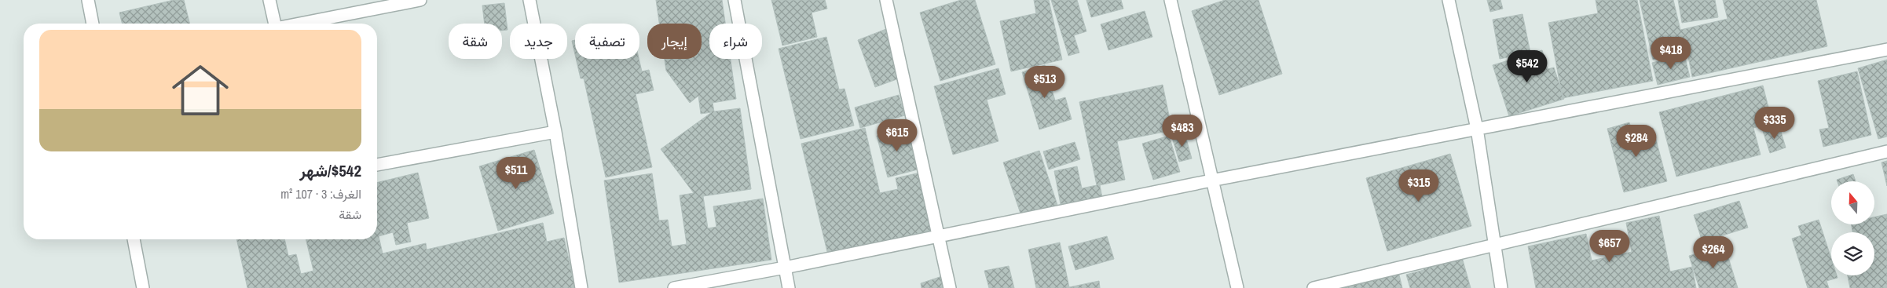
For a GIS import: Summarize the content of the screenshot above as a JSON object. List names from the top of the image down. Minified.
{"north":"top","page":{"chip":["شراء","إيجار","تصفية","جديد","شقة"],"list":[{"name":"$542/شهر","note":"الغرف: 3 · 107 m² · شقة"}],"price":["$418","$542","$513","$335","$483","$615","$284","$511","$315","$657","$264"]}}
